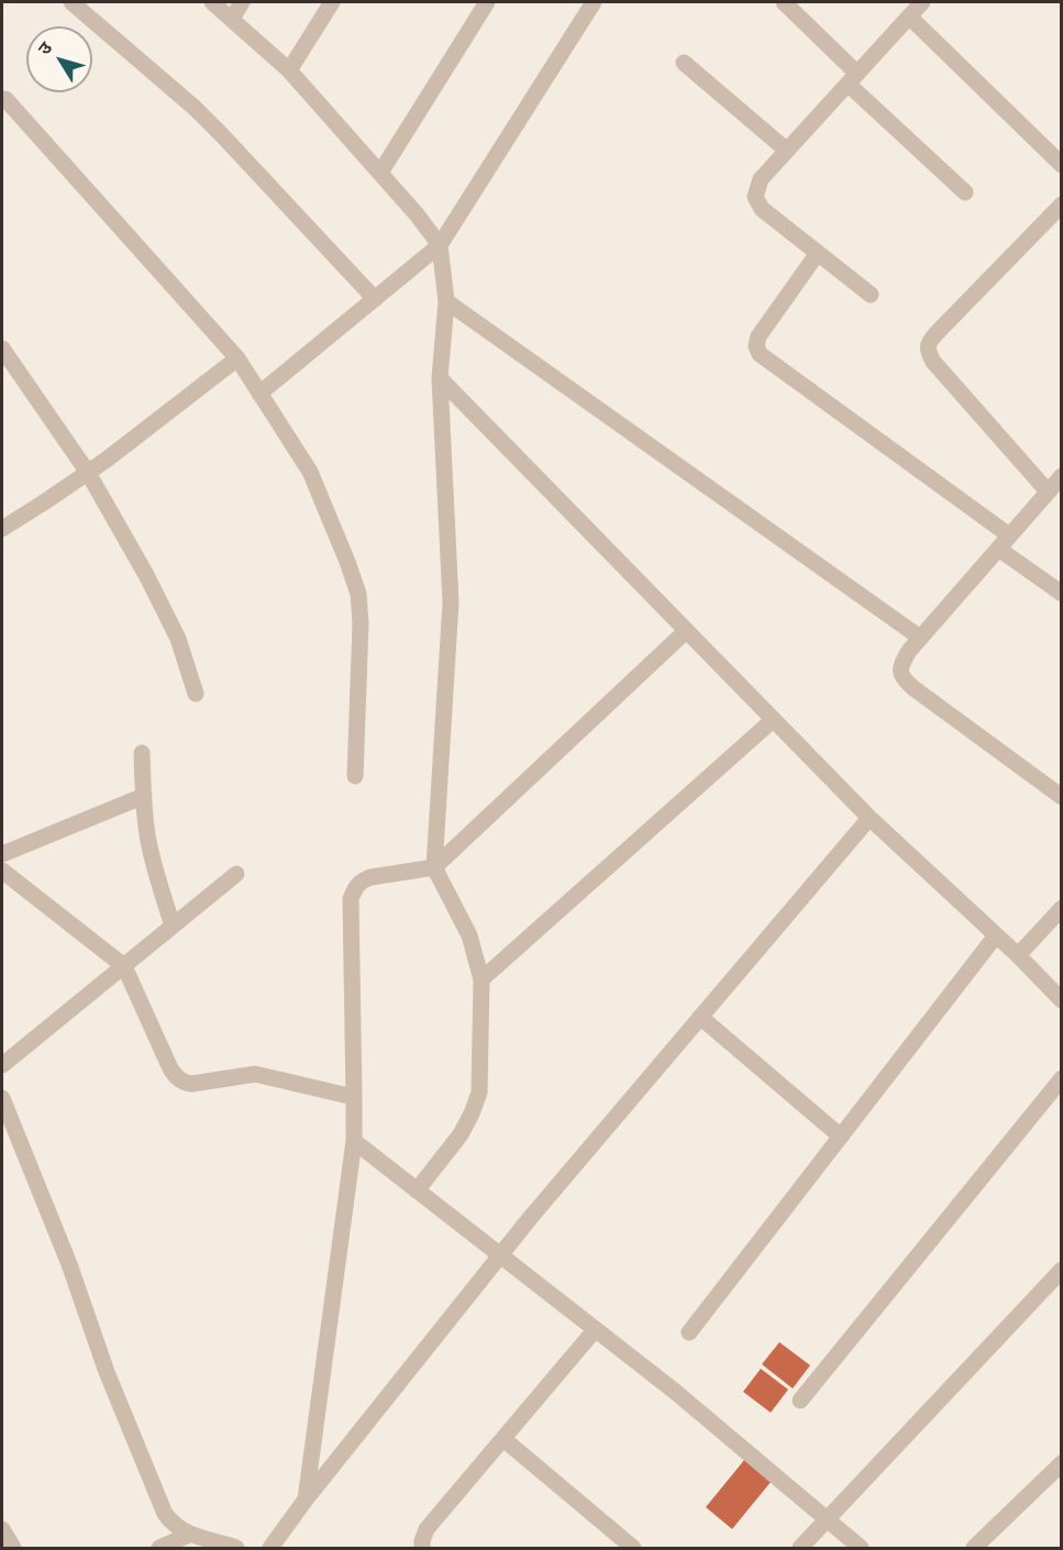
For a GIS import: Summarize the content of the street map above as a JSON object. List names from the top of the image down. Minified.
{"north":"top left"}
